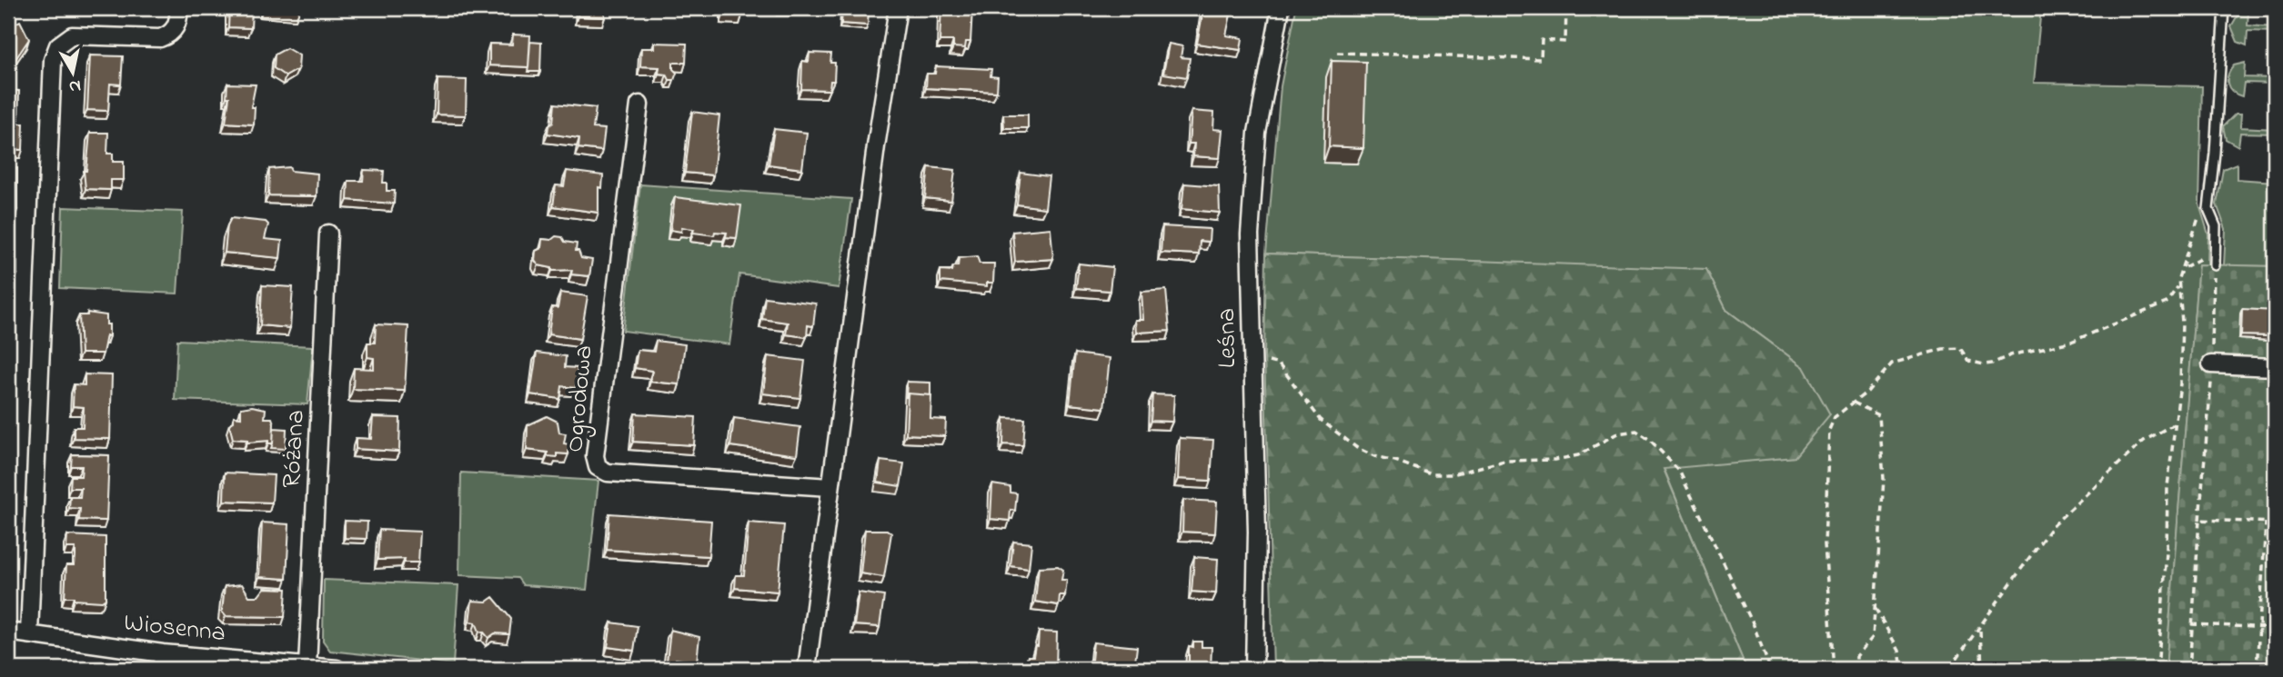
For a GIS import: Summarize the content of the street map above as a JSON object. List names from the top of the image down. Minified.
{"streets":{"street":["Leśna","Ogrodowa","Różana","Wiosenna"]},"crossings":[["Różana","Wiosenna"]],"north":"bottom"}
